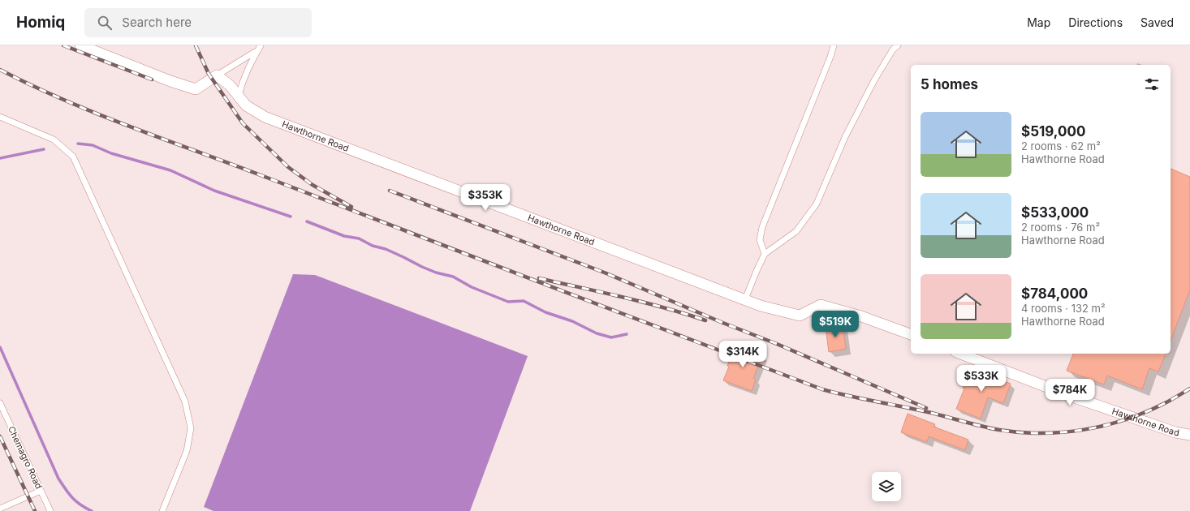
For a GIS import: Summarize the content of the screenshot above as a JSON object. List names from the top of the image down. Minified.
{"streets":{"street":["Hawthorne Road"],"lane":["Chemagro Road"]},"page":{"header":"Homiq","search":"Search here","nav":["Map","Directions","Saved"],"heading":"5 homes","list":[{"name":"$519,000","note":"2 rooms · 62 m² · Hawthorne Road"},{"name":"$533,000","note":"2 rooms · 76 m² · Hawthorne Road"},{"name":"$784,000","note":"4 rooms · 132 m² · Hawthorne Road"}],"price":["$353K","$519K","$314K","$533K","$784K"]}}
